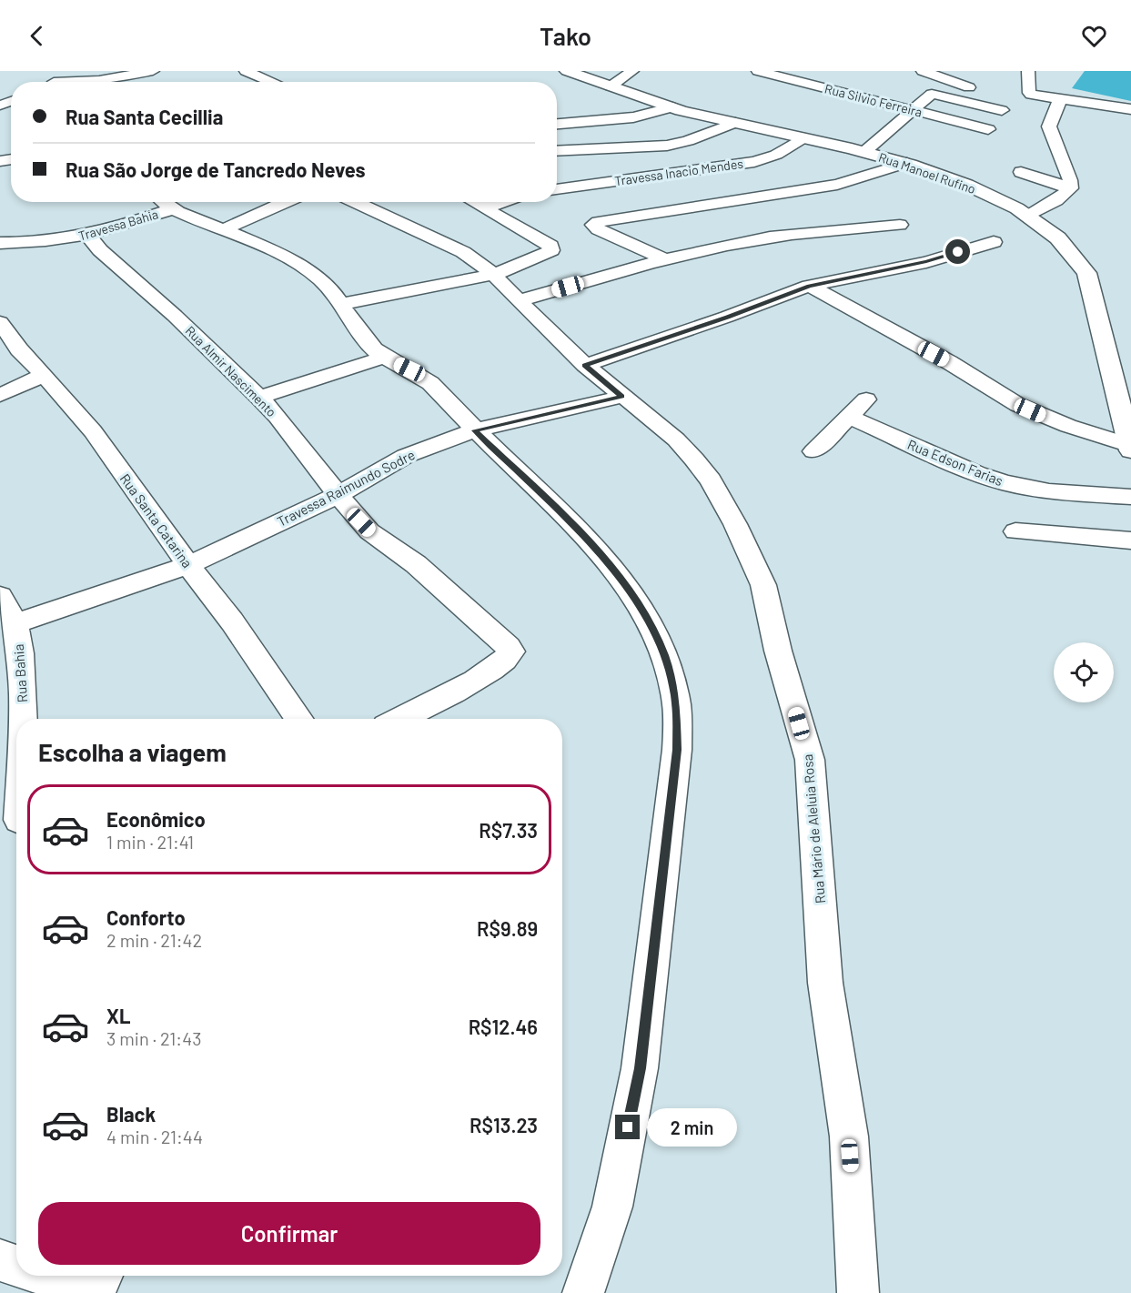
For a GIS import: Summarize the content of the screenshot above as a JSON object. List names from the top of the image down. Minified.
{"streets":{"main road":["Rua Manoel Rufino"],"street":["Rua Silvio Ferreira","Travessa Inacio Mendes","Travessa Bahia","Rua Almir Nascimento","Rua Edson Farias","Travessa Raimundo Sodre","Rua Santa Catarina","Rua Bahia","Rua Mário de Aleluia Rosa"]},"crossings":[["Travessa Inacio Mendes","Rua Manoel Rufino"],["Travessa Bahia","Rua Almir Nascimento"],["Rua Almir Nascimento","Travessa Raimundo Sodre"],["Travessa Raimundo Sodre","Rua Santa Catarina"],["Travessa Raimundo Sodre","Rua Bahia"],["Travessa Raimundo Sodre","Rua Mário de Aleluia Rosa"]],"page":{"header":"Tako","banner":["Rua Santa Cecillia","Rua São Jorge de Tancredo Neves"],"heading":"Escolha a viagem","list":[{"name":"Econômico","note":"1 min · 21:41","value":"R$7.33"},{"name":"Conforto","note":"2 min · 21:42","value":"R$9.89"},{"name":"XL","note":"3 min · 21:43","value":"R$12.46"},{"name":"Black","note":"4 min · 21:44","value":"R$13.23"}],"bubble":"2 min","buttons":"Confirmar"}}
